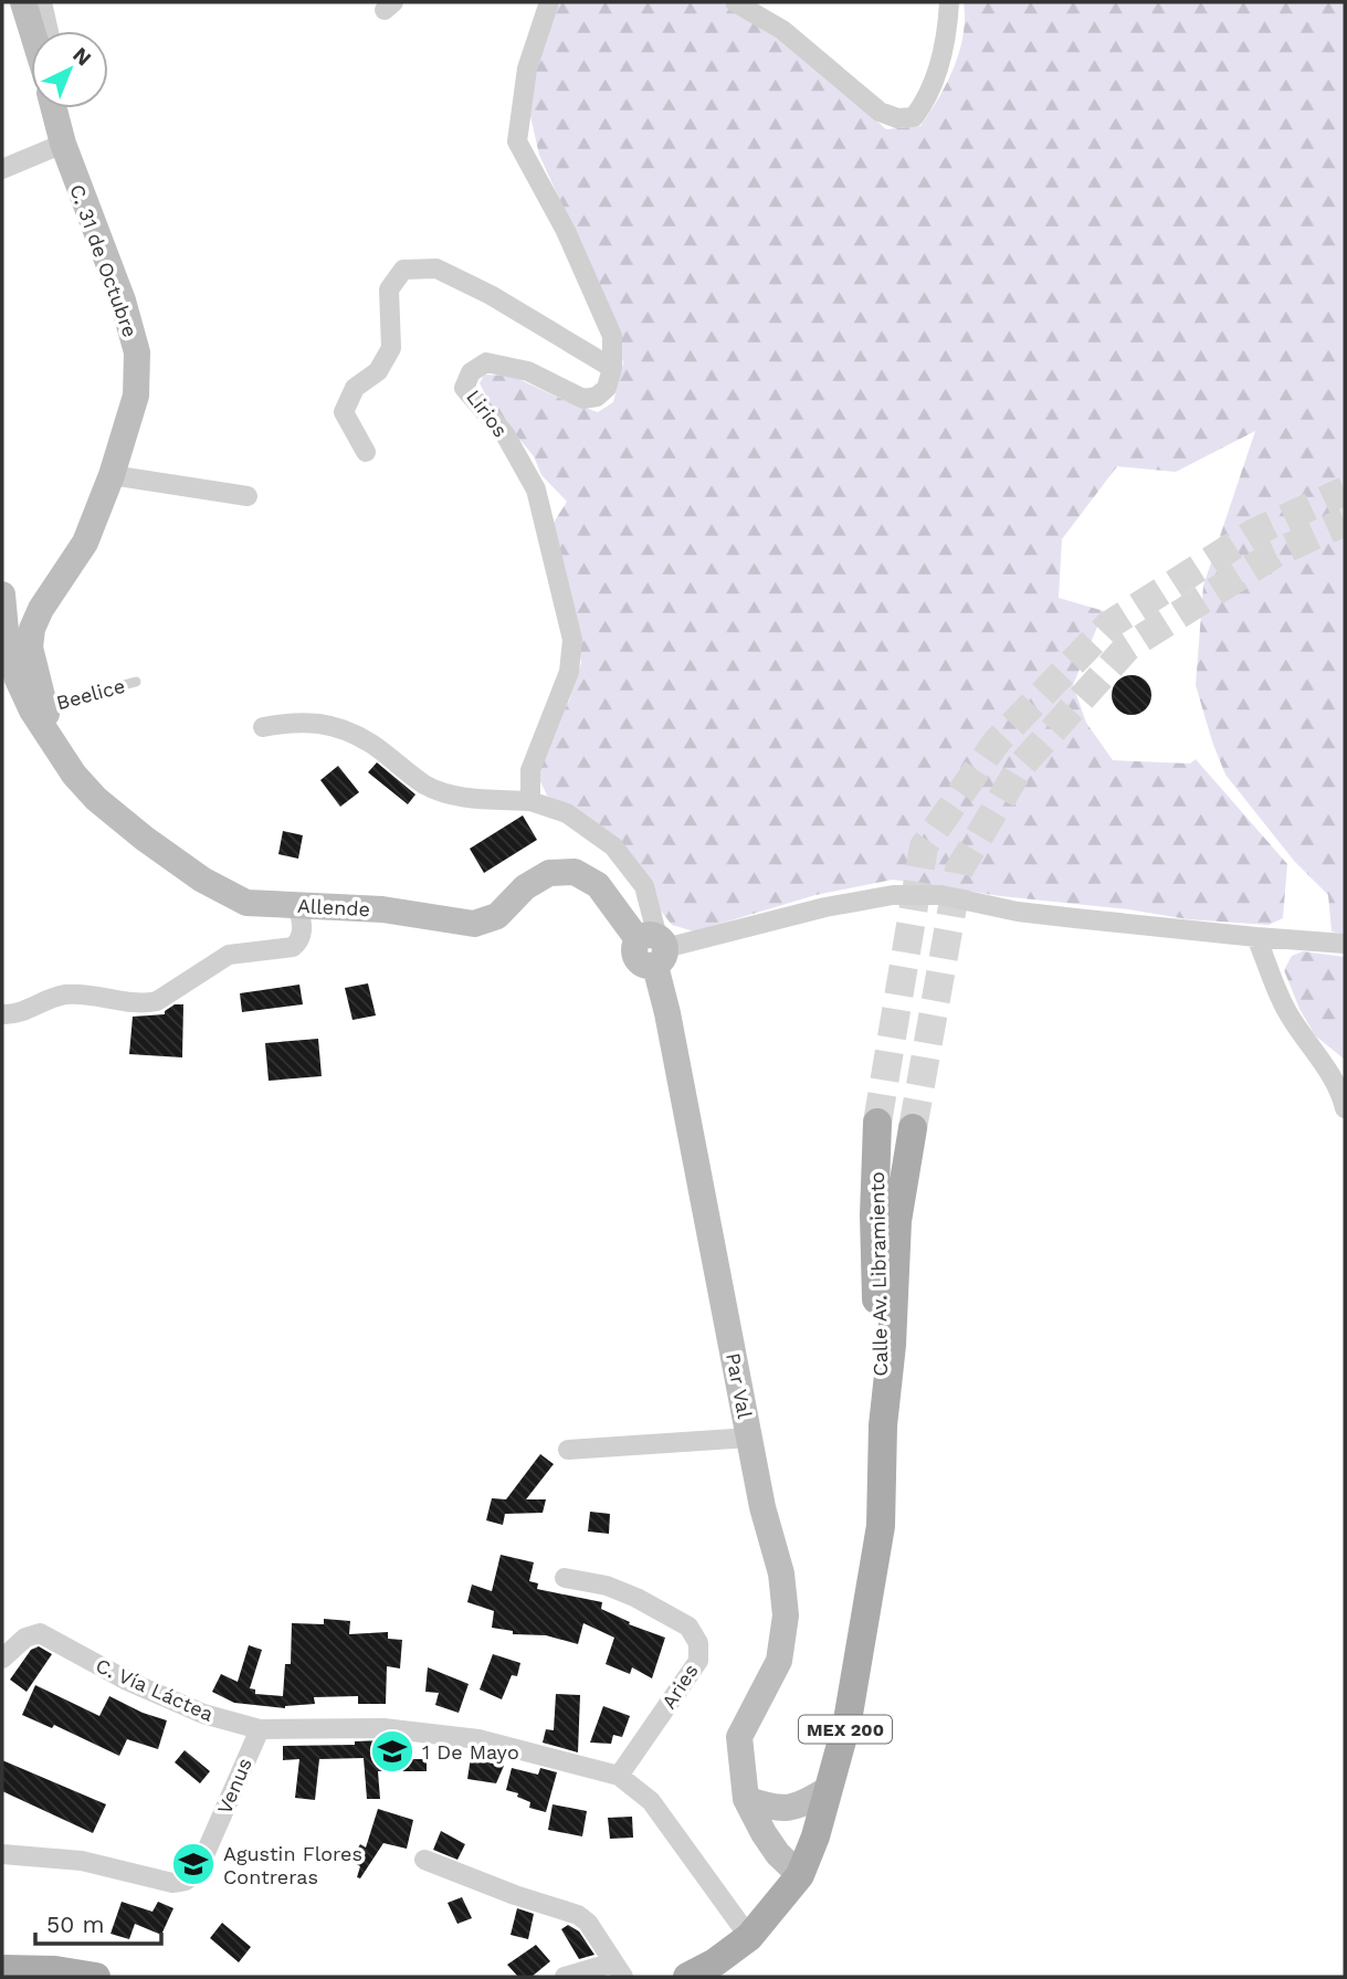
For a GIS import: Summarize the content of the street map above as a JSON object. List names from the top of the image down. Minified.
{"streets":{"main road":["Calle Av. Libramiento","MEX 200"],"street":["C. 31 de Octubre","Lirios","Allende","Par Val","Aries","C. Vía Láctea","Venus"],"lane":["Beelice"]},"crossings":[["C. 31 de Octubre","Beelice"],["C. 31 de Octubre","Allende"],["Beelice","Allende"],["Allende","Par Val"],["Calle Av. Libramiento","Par Val"],["Calle Av. Libramiento","C. Vía Láctea"],["Aries","C. Vía Láctea"],["C. Vía Láctea","Venus"]],"places":{"school or university":["1 De Mayo","Agustin Flores Contreras"]},"scale_bar":"50 m","north":"top right"}
